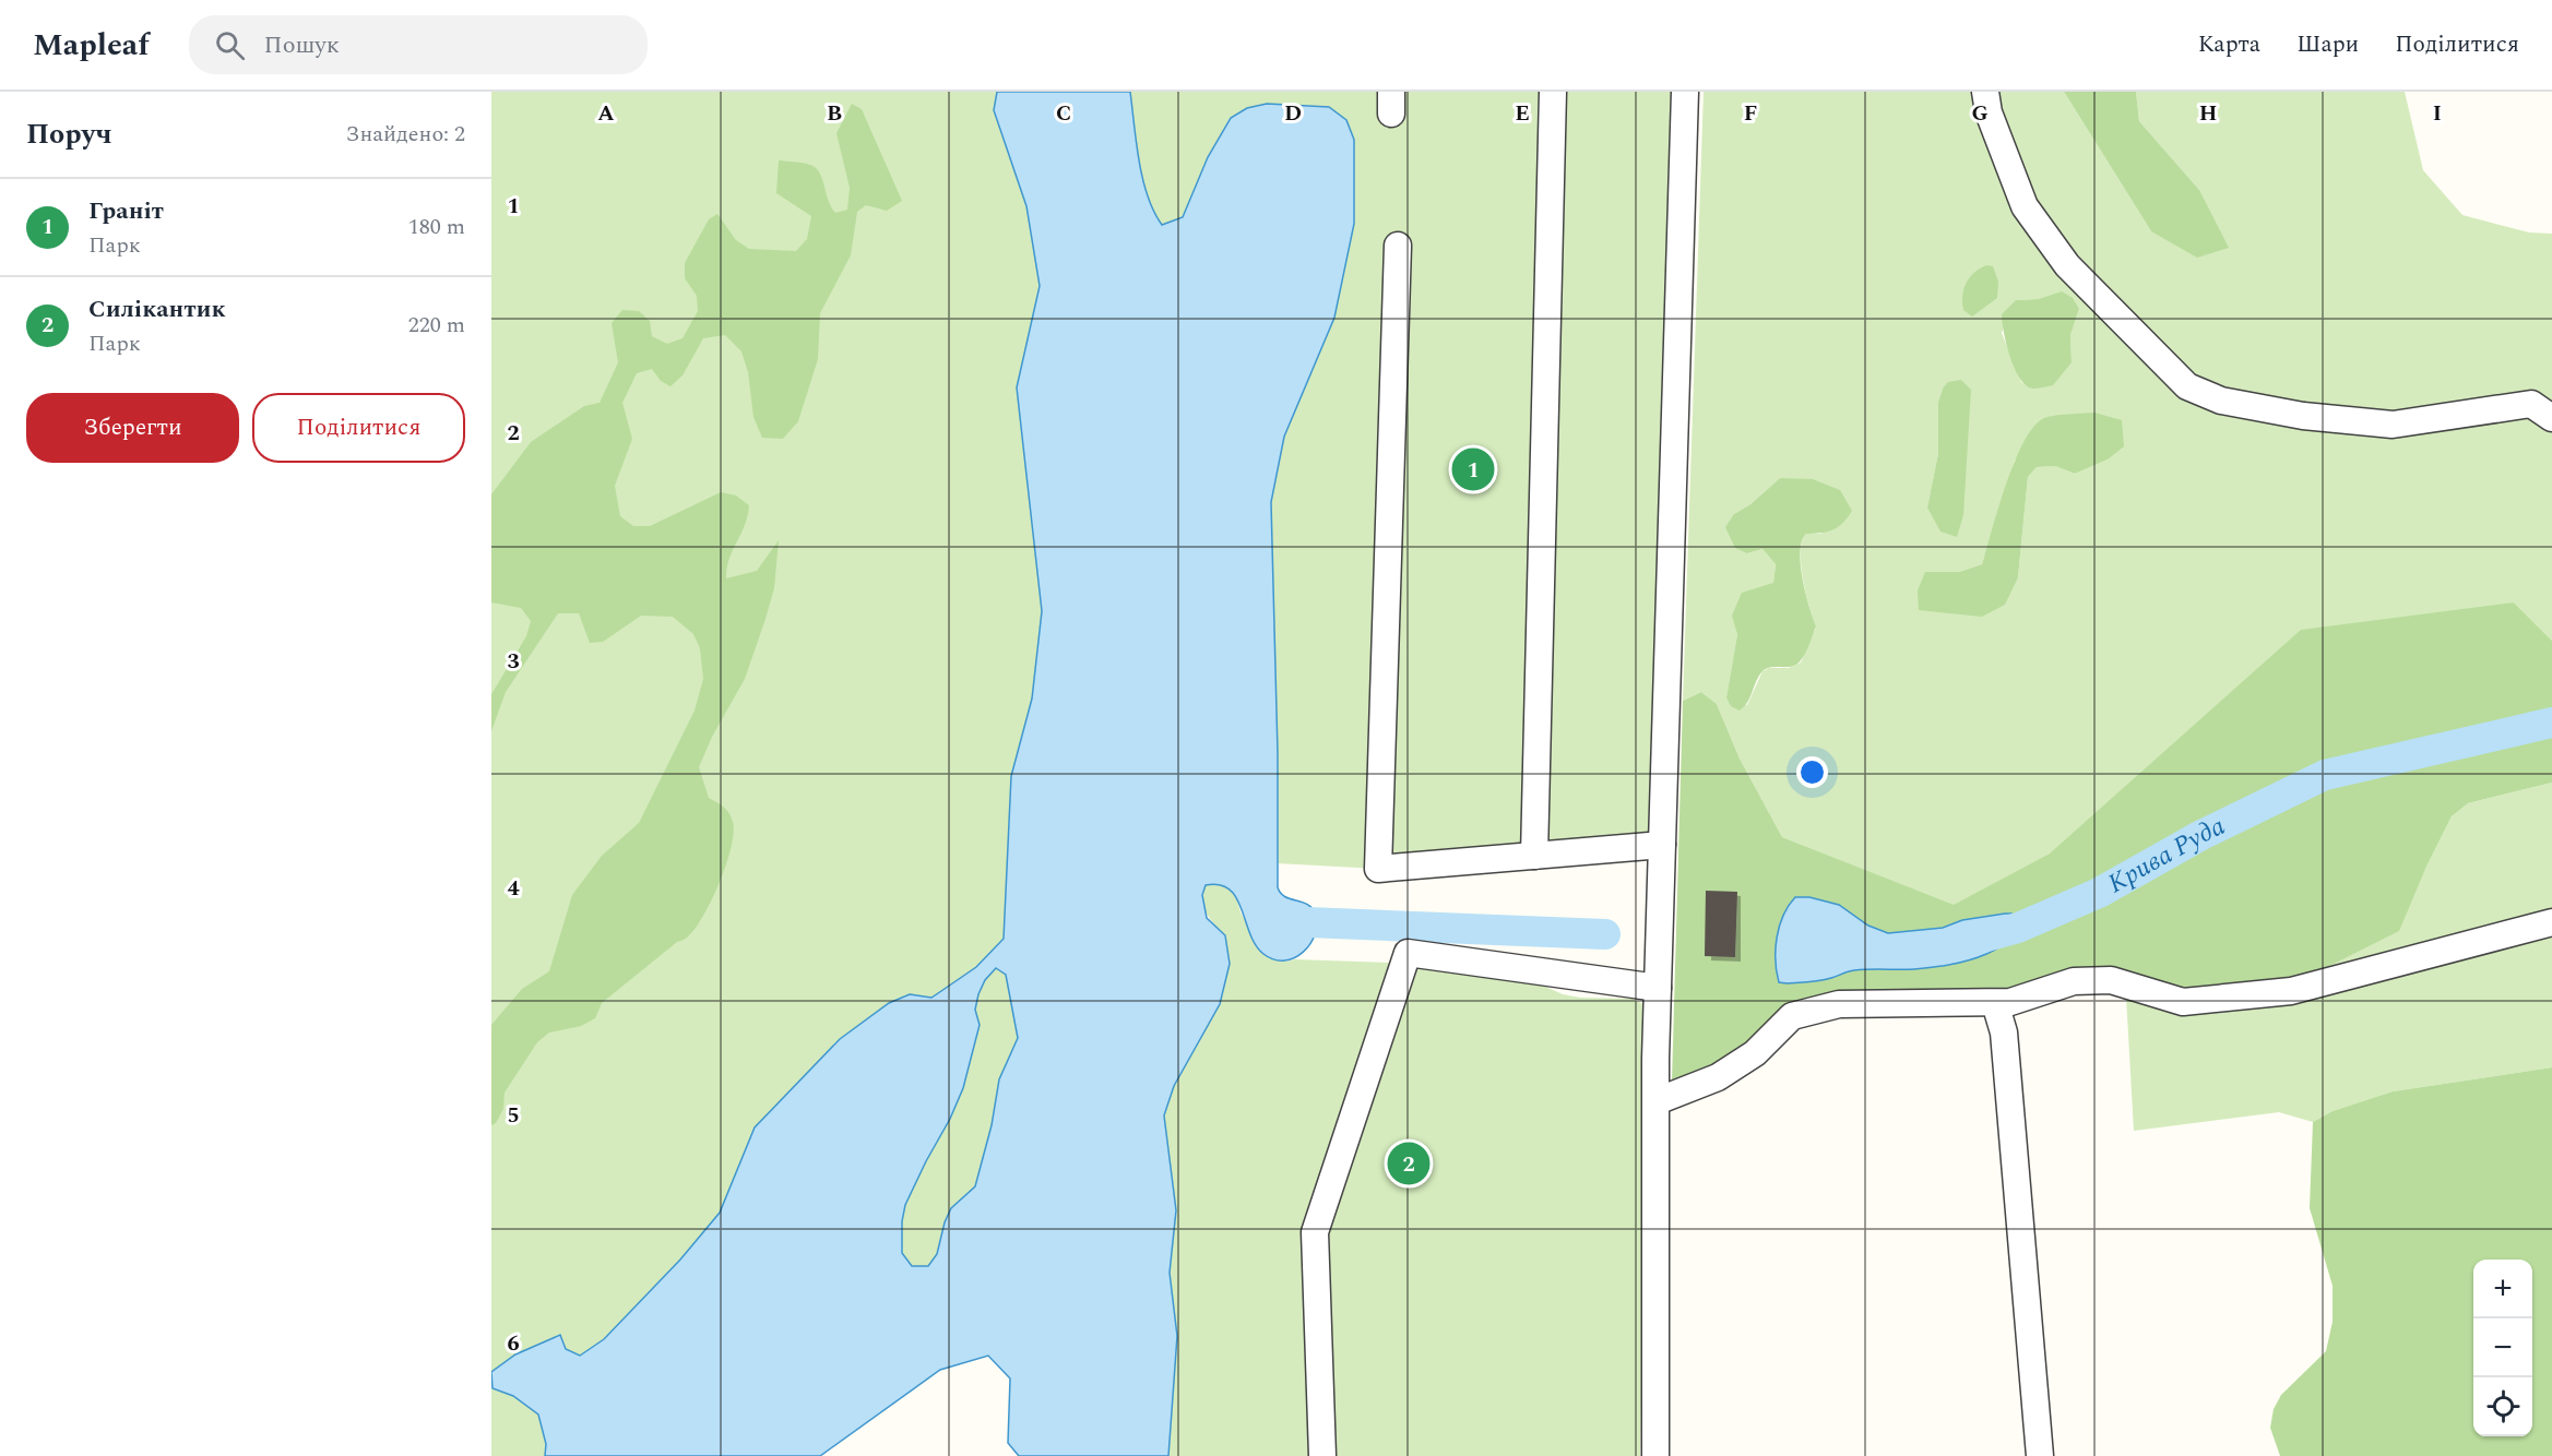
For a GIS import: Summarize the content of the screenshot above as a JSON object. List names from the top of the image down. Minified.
{"water":["Крива Руда"],"page":{"header":"Mapleaf","search":"Пошук","nav":["Карта","Шари","Поділитися"],"heading":["Поруч","Знайдено: 2"],"list":[{"mark":"1","name":"Граніт","note":"Парк","value":"180 m"},{"mark":"2","name":"Силікантик","note":"Парк","value":"220 m"}],"buttons":["Зберегти","Поділитися"],"pins":["1","2"],"map_buttons":["+","−"]},"grid":{"columns":["A","B","C","D","E","F","G","H","I"],"rows":["1","2","3","4","5","6"]}}
